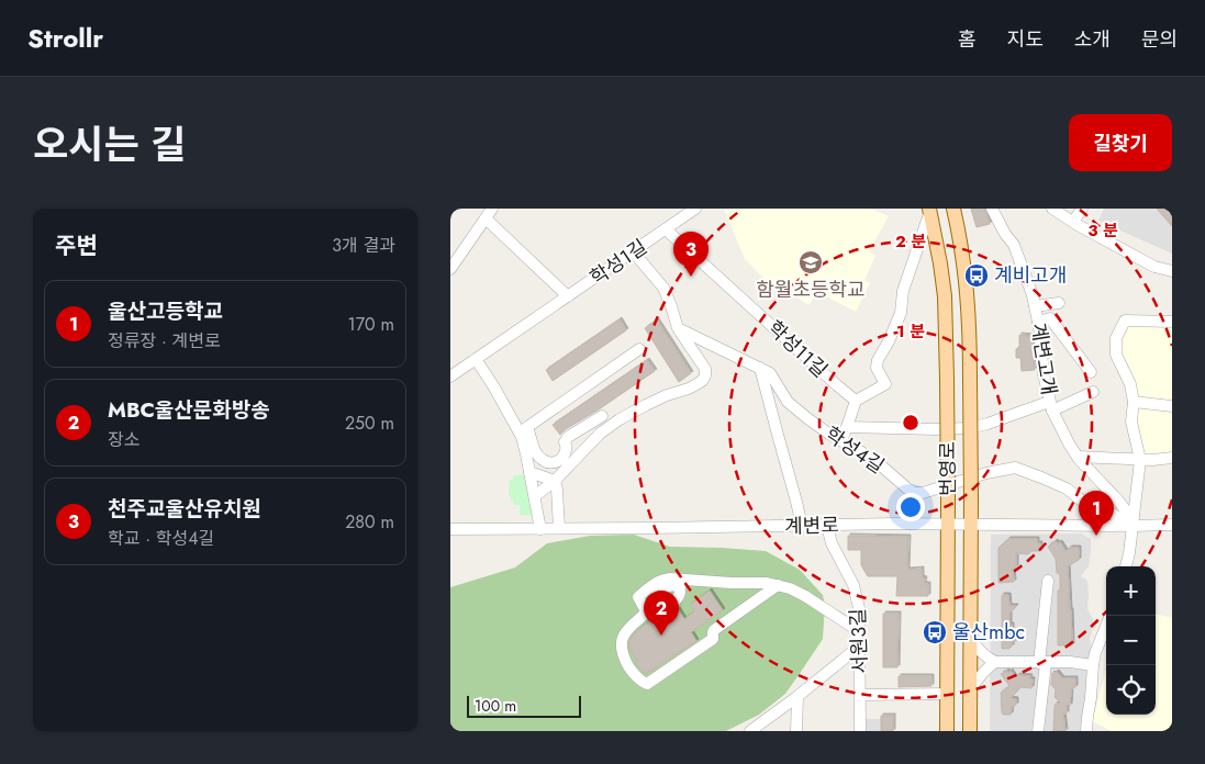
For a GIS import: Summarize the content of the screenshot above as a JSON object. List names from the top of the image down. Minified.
{"streets":{"main road":["번영로"],"street":["학성1길","학성11길","계변고개","학성4길","계변로","서원3길"]},"crossings":[["학성1길","학성11길"],["계변고개","학성4길"],["계변고개","계변로"],["학성4길","계변로"],["번영로","계변로"],["계변로","서원3길"]],"places":{"school or university":["함월초등학교"],"bus stop":["계비고개","울산mbc"]},"scale_bar":"100 m","page":{"header":"Strollr","nav":["홈","지도","소개","문의"],"title":"오시는 길","buttons":"길찾기","heading":["주변","3개 결과"],"pins":["3","1","2"],"list":[{"mark":"1","name":"울산고등학교","note":"정류장 · 계변로","value":"170 m"},{"mark":"2","name":"MBC울산문화방송","note":"장소","value":"250 m"},{"mark":"3","name":"천주교울산유치원","note":"학교 · 학성4길","value":"280 m"}],"map_buttons":["+","−"],"scale":"100 m"},"rings":["3 분","2 분","1 분"]}
